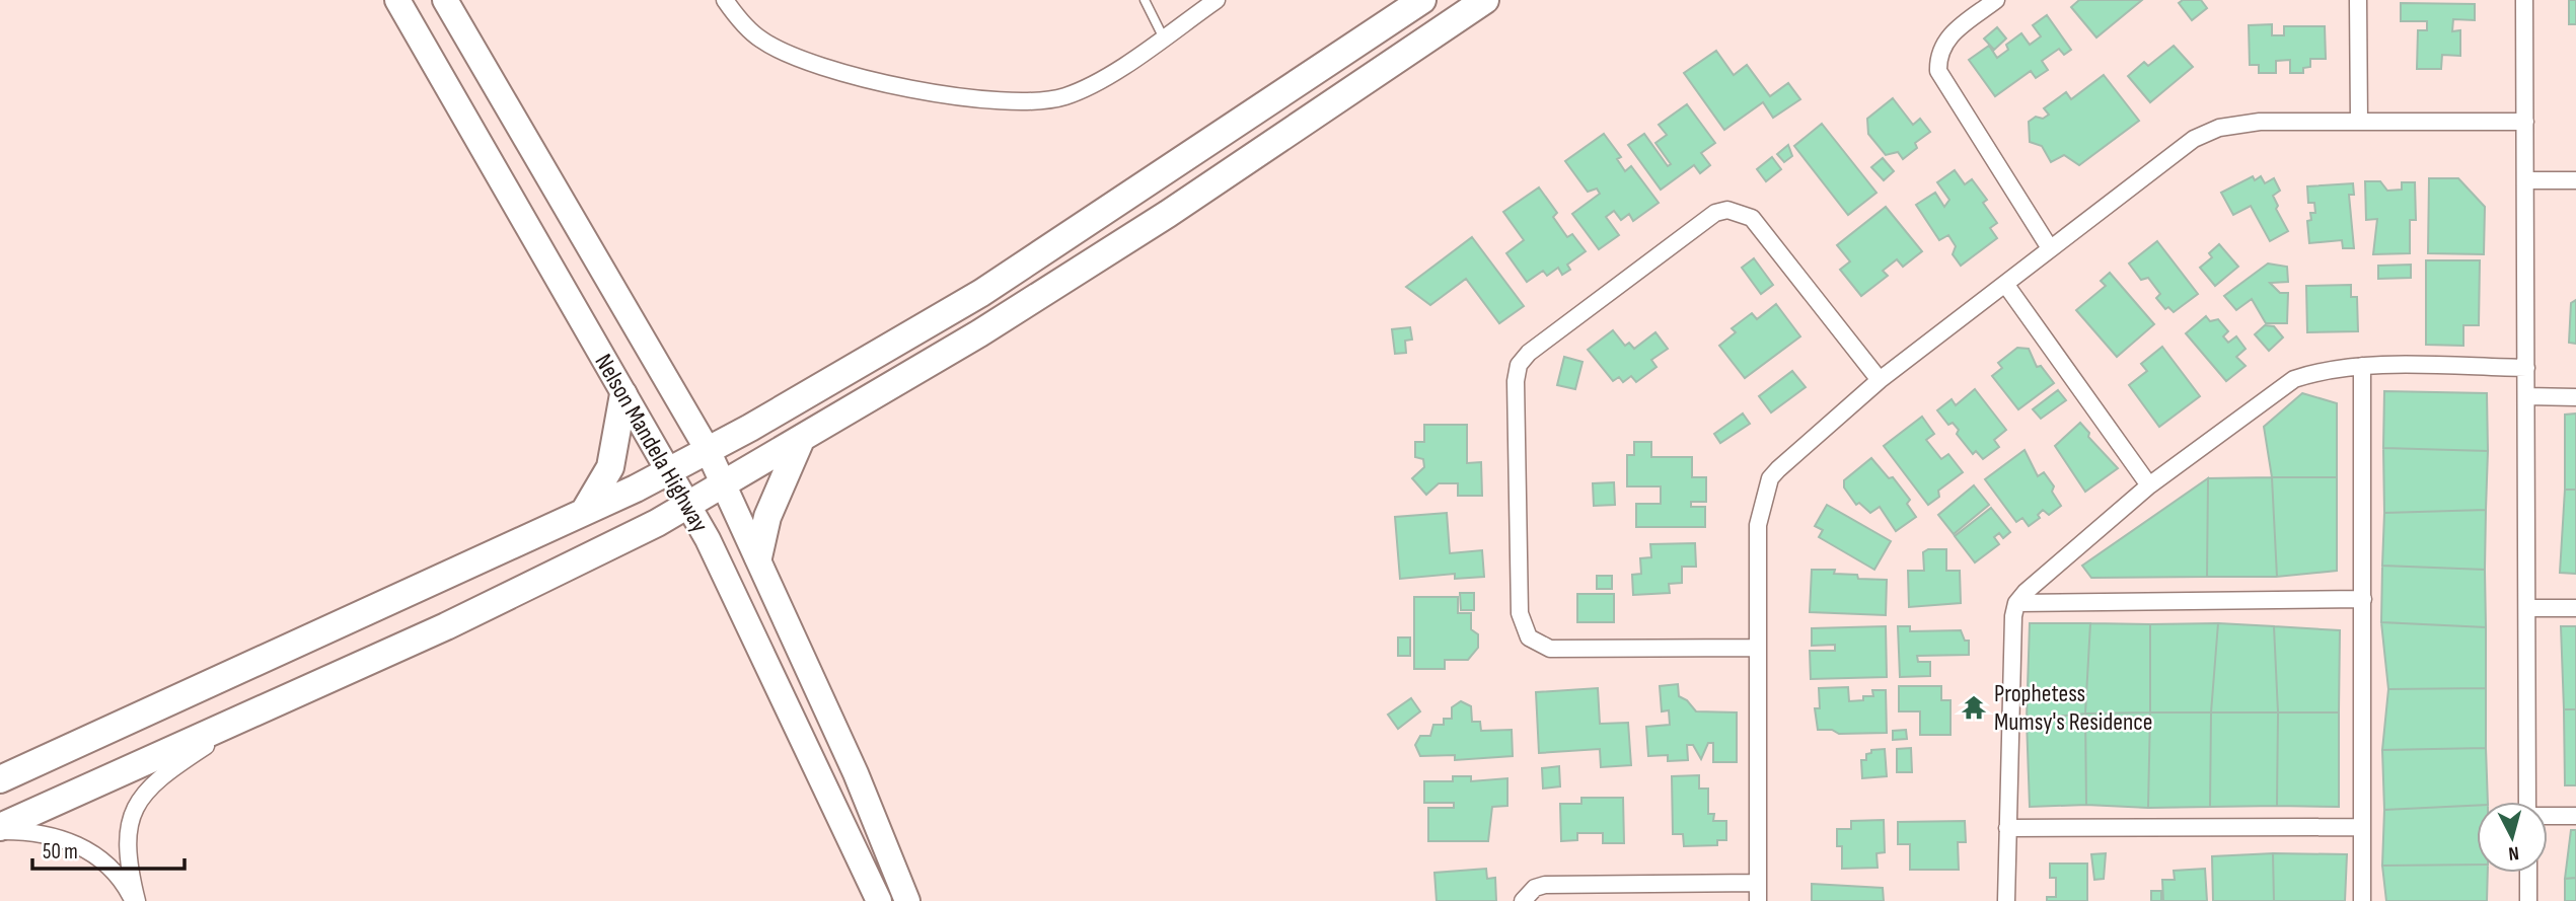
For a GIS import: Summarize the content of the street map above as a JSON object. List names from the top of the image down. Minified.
{"streets":{"main road":["Nelson Mandela Highway"]},"places":{"temple":["Prophetess Mumsy's Residence"]},"scale_bar":"50 m","north":"bottom"}
